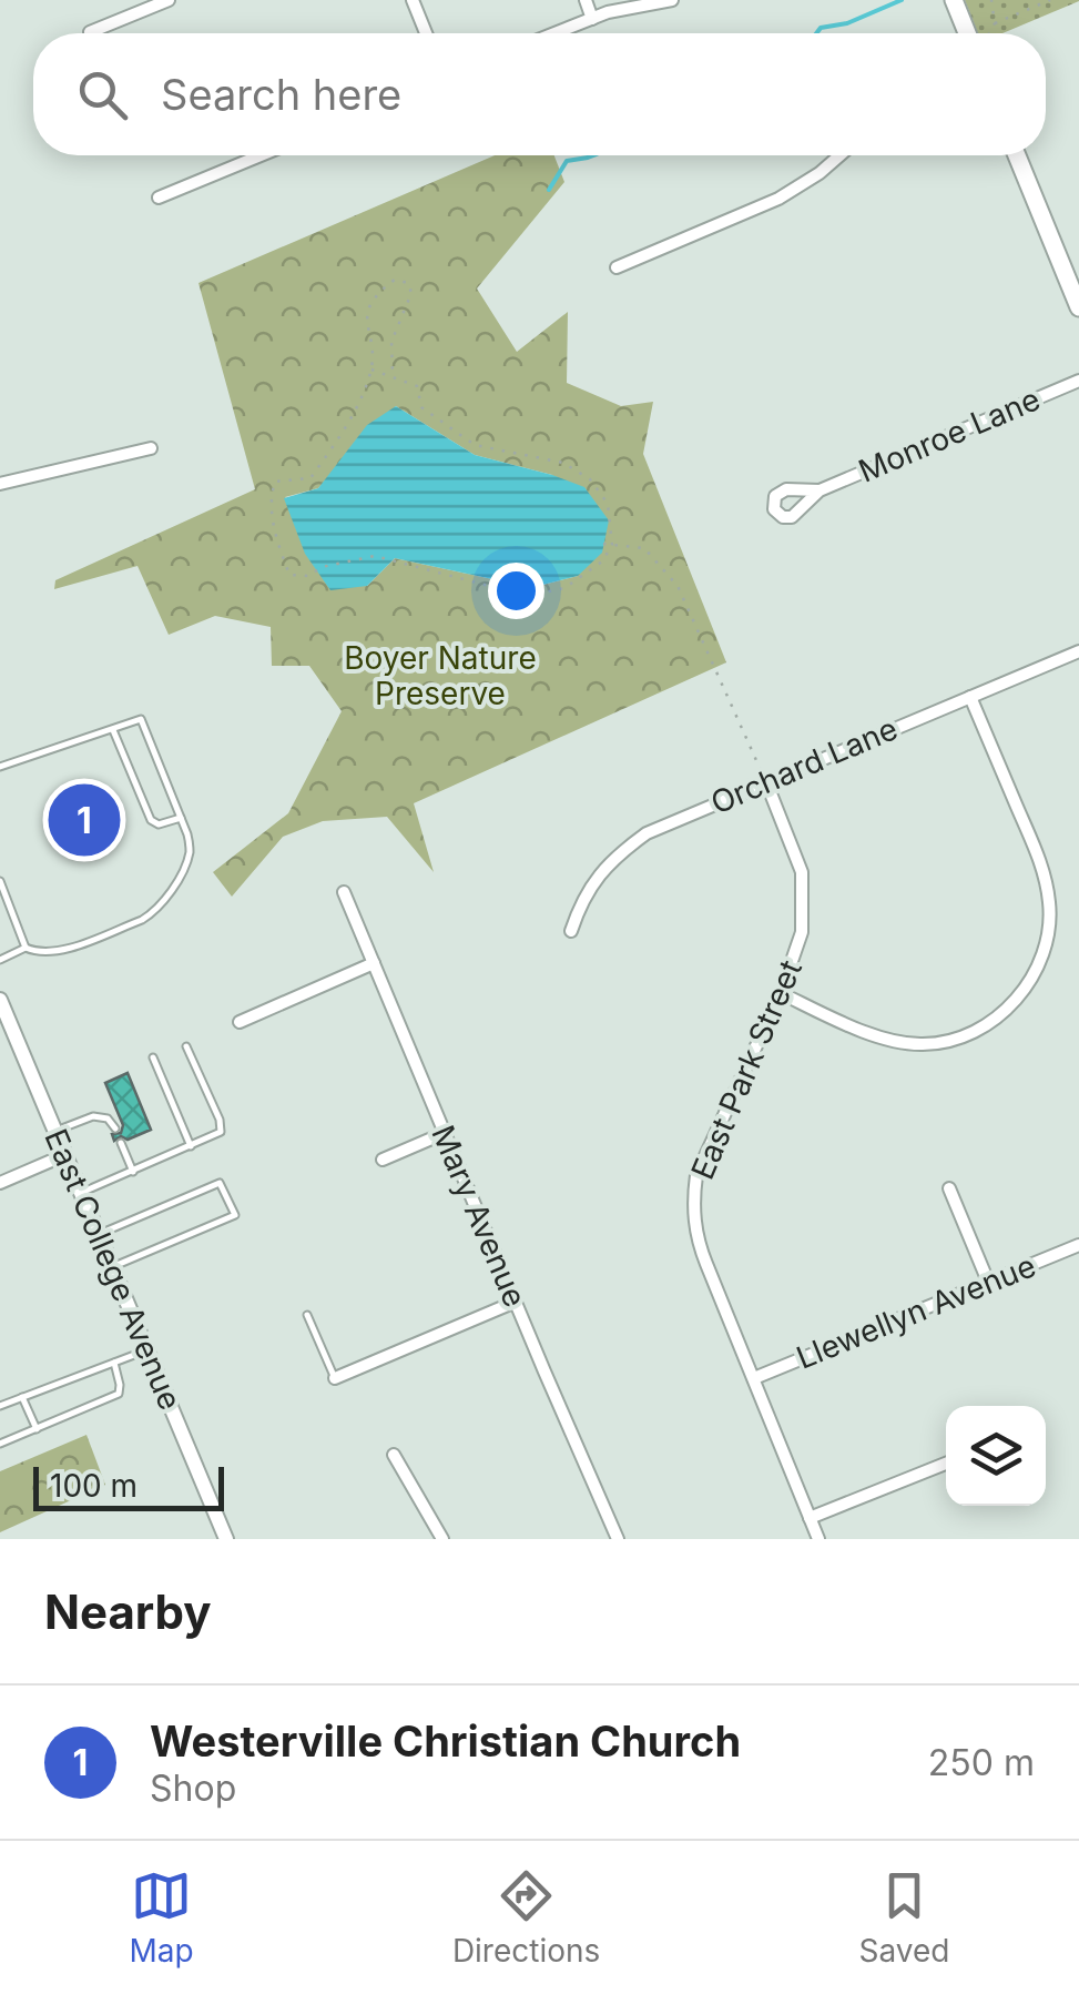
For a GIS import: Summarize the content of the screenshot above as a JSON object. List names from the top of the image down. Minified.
{"streets":{"street":["Monroe Lane","Orchard Lane","East Park Street","Mary Avenue","East College Avenue","Llewellyn Avenue"]},"crossings":[["Orchard Lane","East Park Street"],["East Park Street","Llewellyn Avenue"]],"parks":["Boyer Nature Preserve"],"scale_bar":"100 m","page":{"search":"Search here","pins":"1","scale":"100 m","heading":"Nearby","list":[{"mark":"1","name":"Westerville Christian Church","note":"Shop","value":"250 m"}],"nav":["Map","Directions","Saved"]}}
